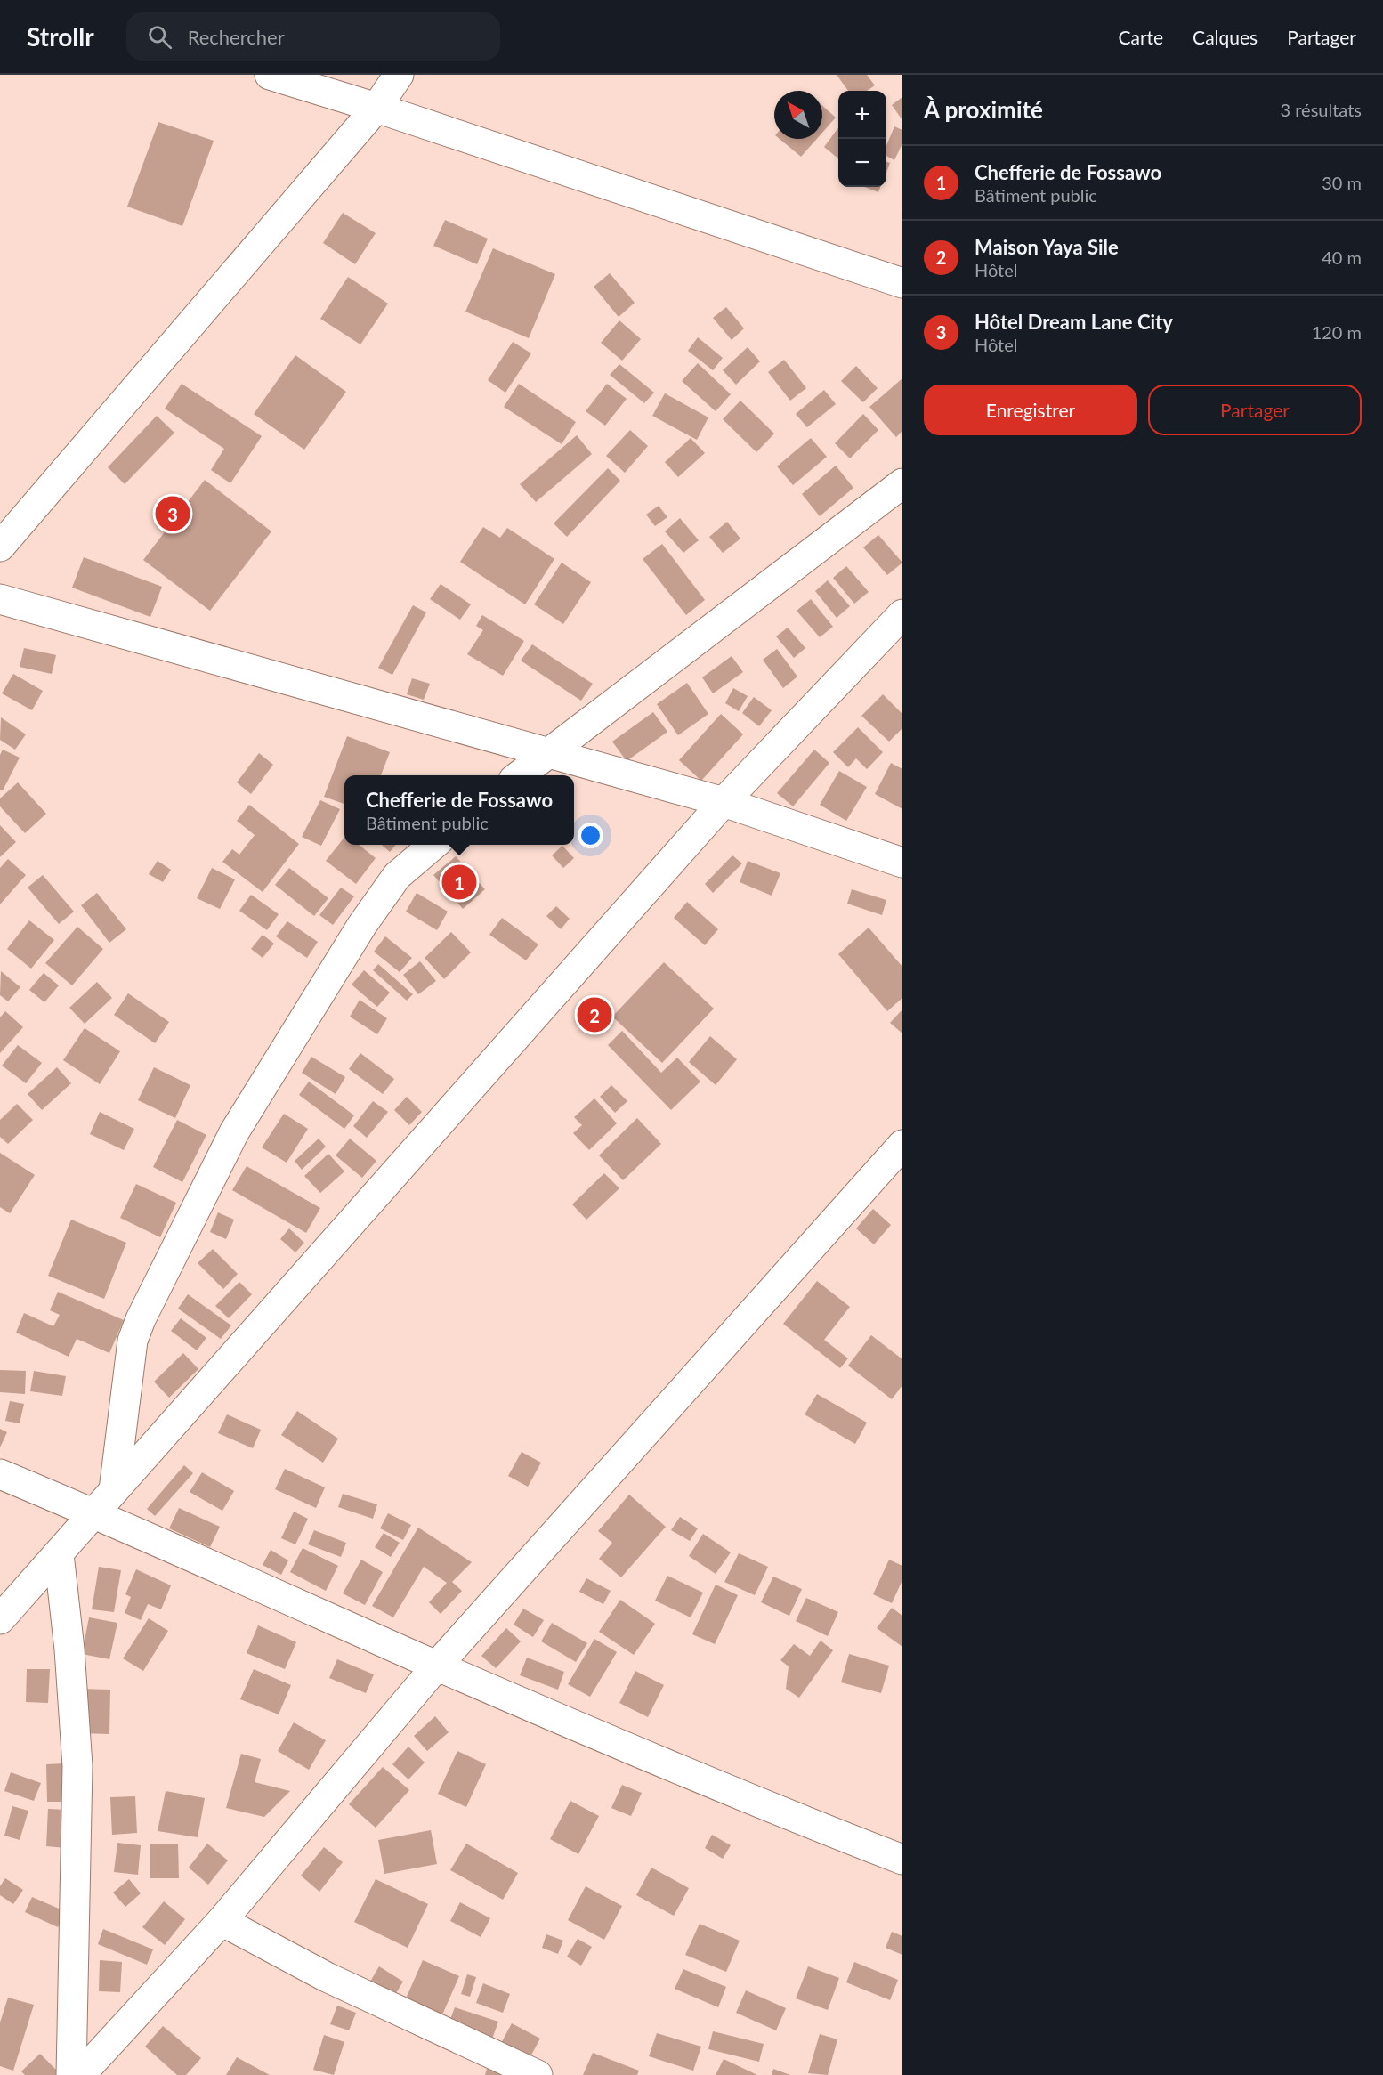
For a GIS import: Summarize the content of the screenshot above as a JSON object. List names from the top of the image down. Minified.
{"north":"top left","page":{"header":"Strollr","search":"Rechercher","nav":["Carte","Calques","Partager"],"heading":["À proximité","3 résultats"],"map_buttons":["+","−"],"list":[{"mark":"1","name":"Chefferie de Fossawo","note":"Bâtiment public","value":"30 m"},{"mark":"2","name":"Maison Yaya Sile","note":"Hôtel","value":"40 m"},{"mark":"3","name":"Hôtel Dream Lane City","note":"Hôtel","value":"120 m"}],"buttons":["Enregistrer","Partager"],"pins":["3","1","2"],"popup":["Chefferie de Fossawo","Bâtiment public"]}}
